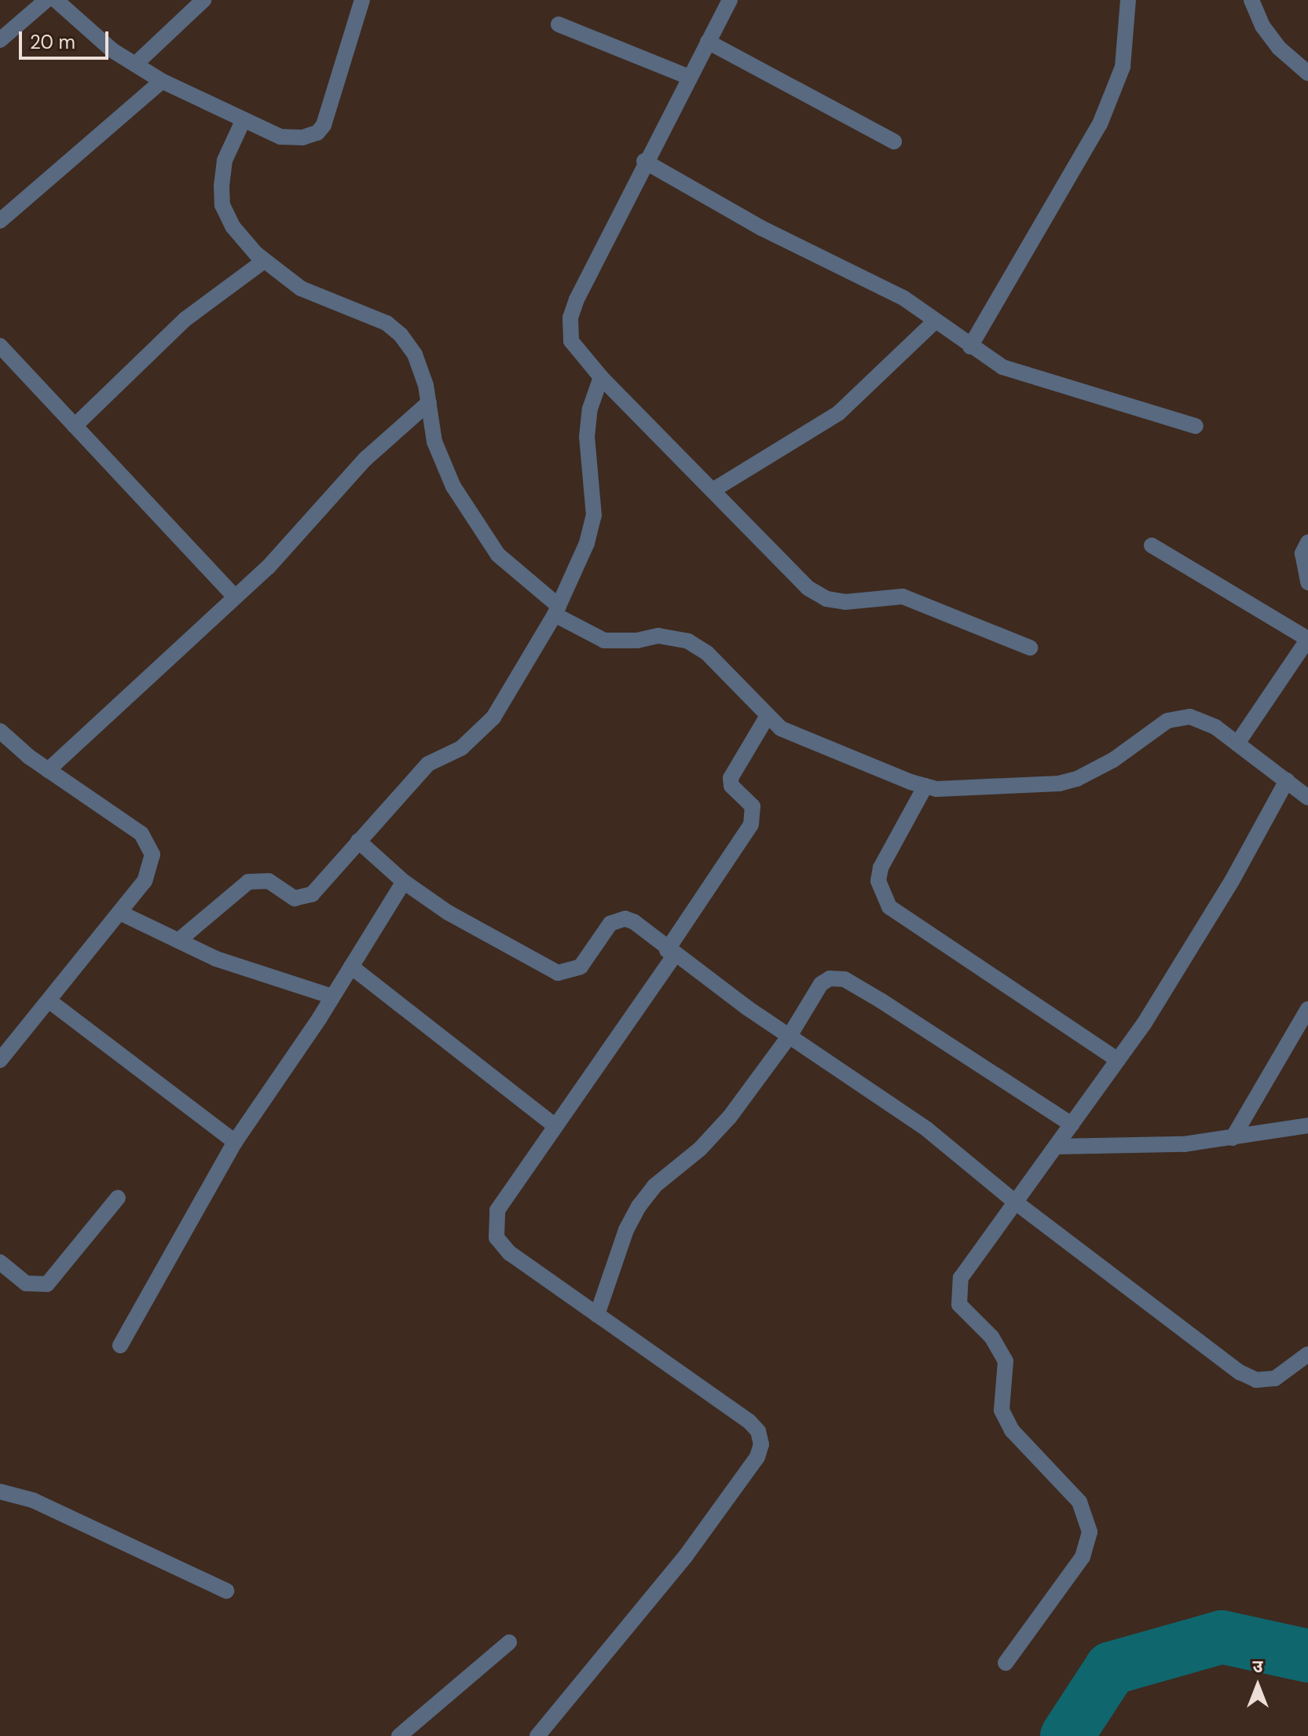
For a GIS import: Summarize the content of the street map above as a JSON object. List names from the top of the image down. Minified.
{"scale_bar":"20 m","north":"top"}
